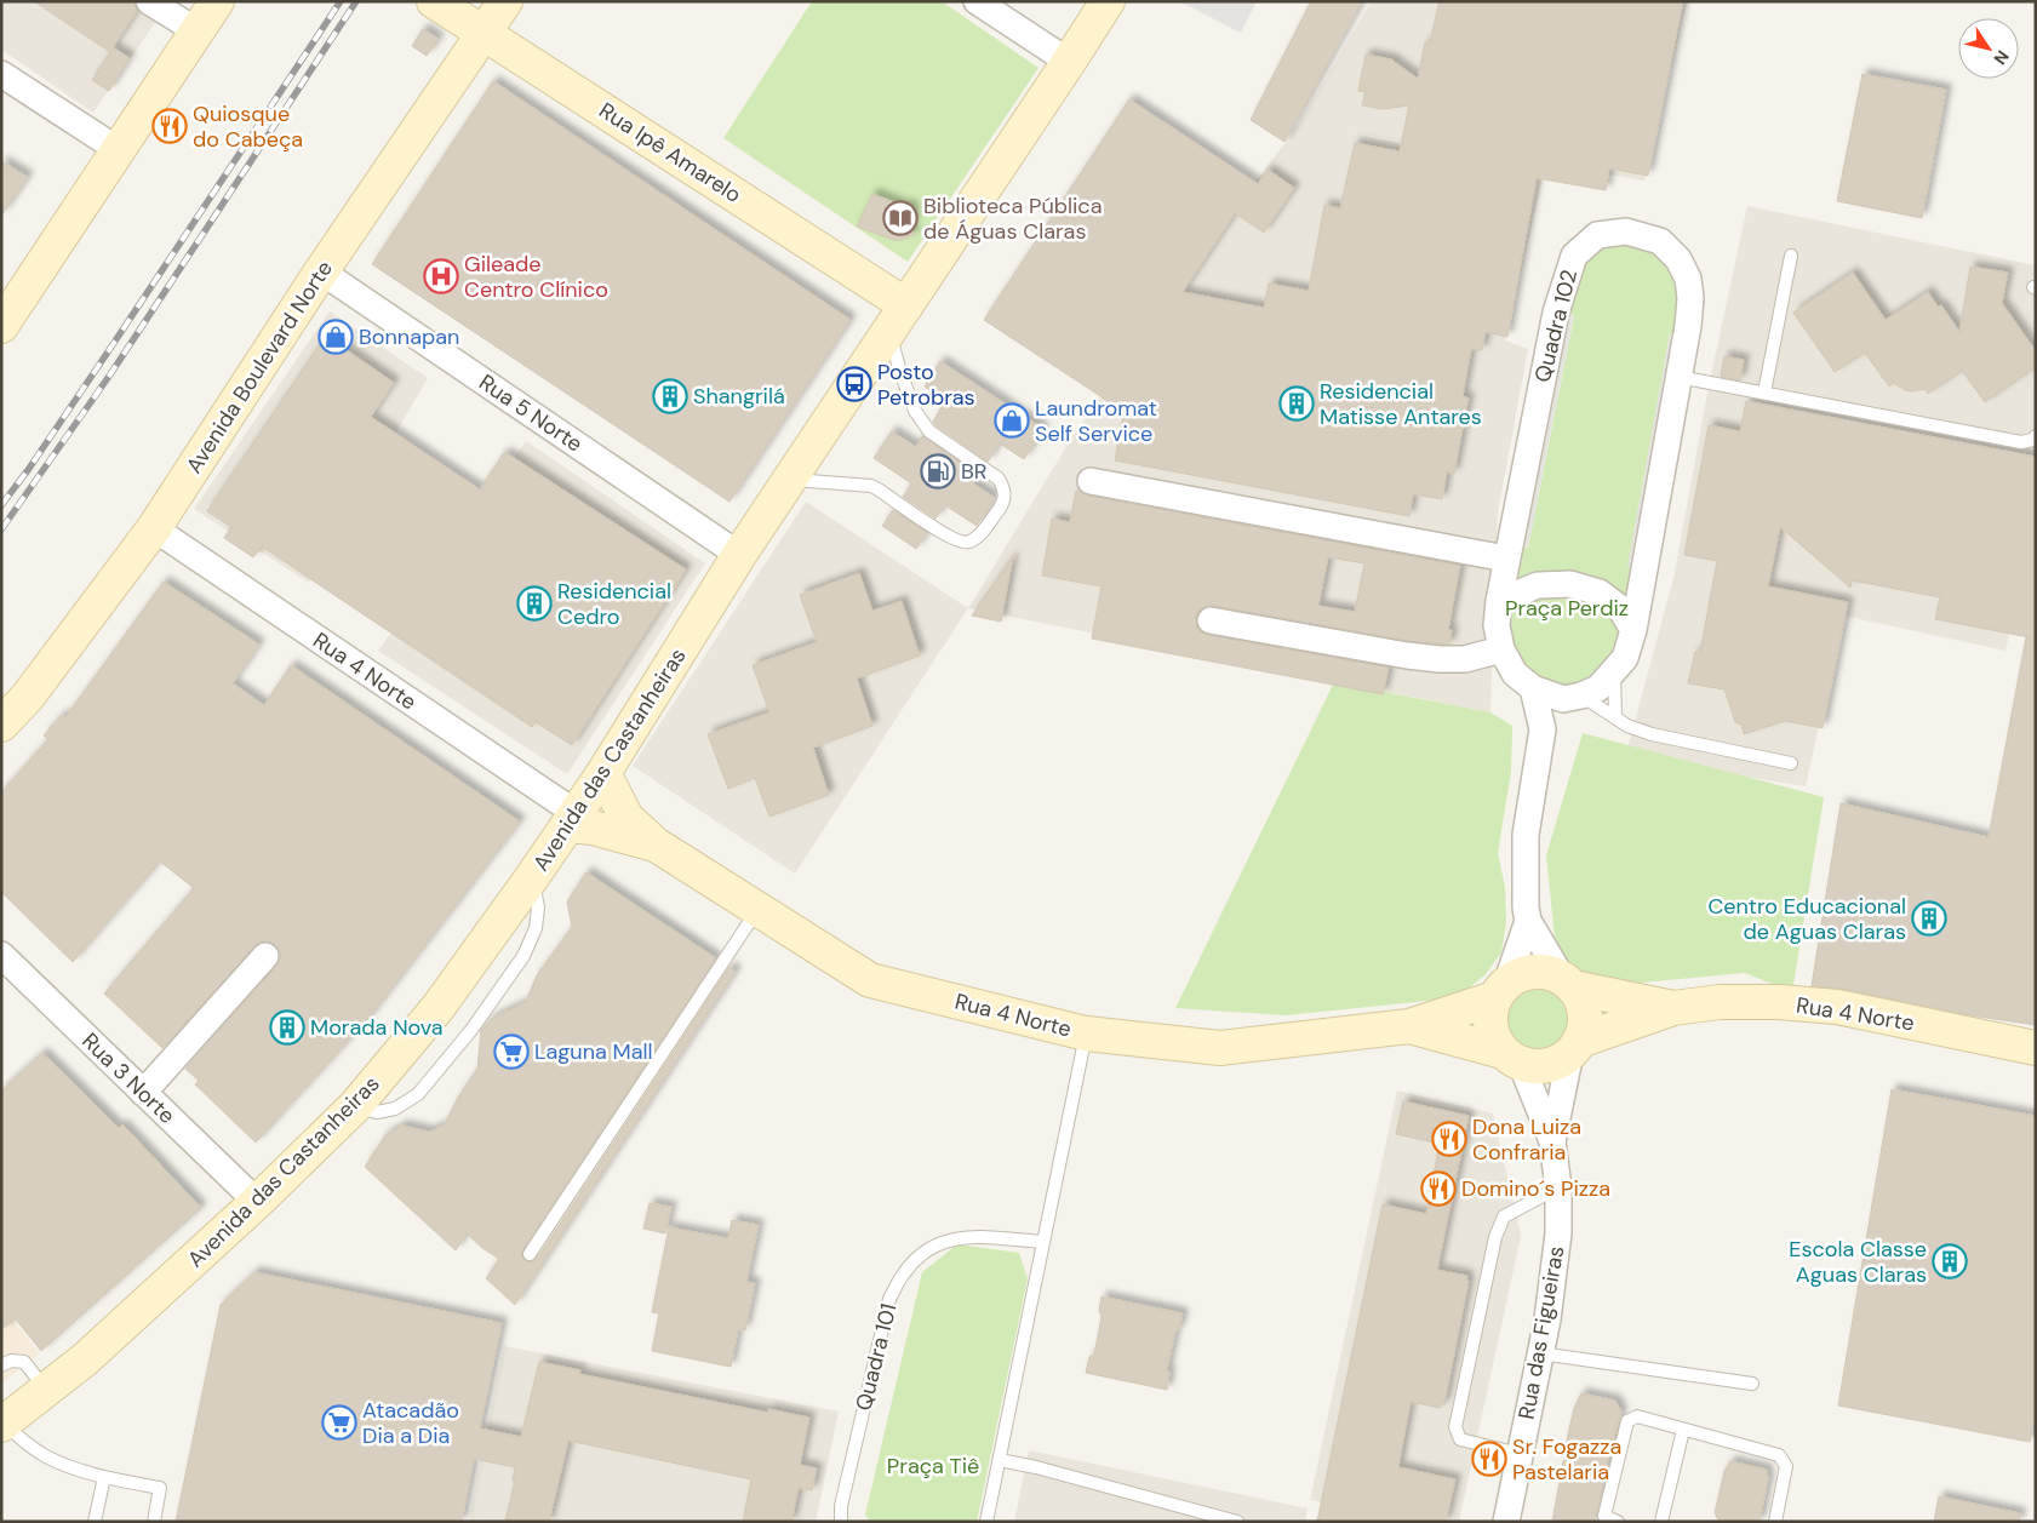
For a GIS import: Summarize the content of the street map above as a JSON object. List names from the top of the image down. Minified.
{"streets":{"street":["Rua Ipê Amarelo","Quadra 102","Avenida Boulevard Norte","Rua 5 Norte","Rua 4 Norte","Avenida das Castanheiras","Rua 3 Norte","Rua das Figueiras"],"lane":["Quadra 101"]},"crossings":[["Rua Ipê Amarelo","Avenida Boulevard Norte"],["Rua Ipê Amarelo","Avenida das Castanheiras"],["Quadra 102","Rua 4 Norte"],["Quadra 102","Rua das Figueiras"],["Avenida Boulevard Norte","Rua 5 Norte"],["Avenida Boulevard Norte","Rua 4 Norte"],["Rua 5 Norte","Avenida das Castanheiras"],["Rua 4 Norte","Avenida das Castanheiras"],["Rua 4 Norte","Rua das Figueiras"],["Avenida das Castanheiras","Rua 3 Norte"]],"parks":["Praça Perdiz","Praça Tiê"],"places":{"restaurant":["Quiosque do Cabeça","Dona Luiza Confraria","Domino´s Pizza","Sr. Fogazza Pastelaria"],"library":["Biblioteca Pública de Águas Claras"],"hospital":["Gileade Centro Clínico"],"shop":["Bonnapan","Laundromat Self Service"],"bus stop":["Posto Petrobras"],"building":["Shangrilá","Residencial Matisse Antares","Residencial Cedro","Centro Educacional de Aguas Claras","Morada Nova","Escola Classe Aguas Claras"],"fuel station":["BR"],"supermarket":["Laguna Mall","Atacadão Dia a Dia"]},"north":"bottom right"}
